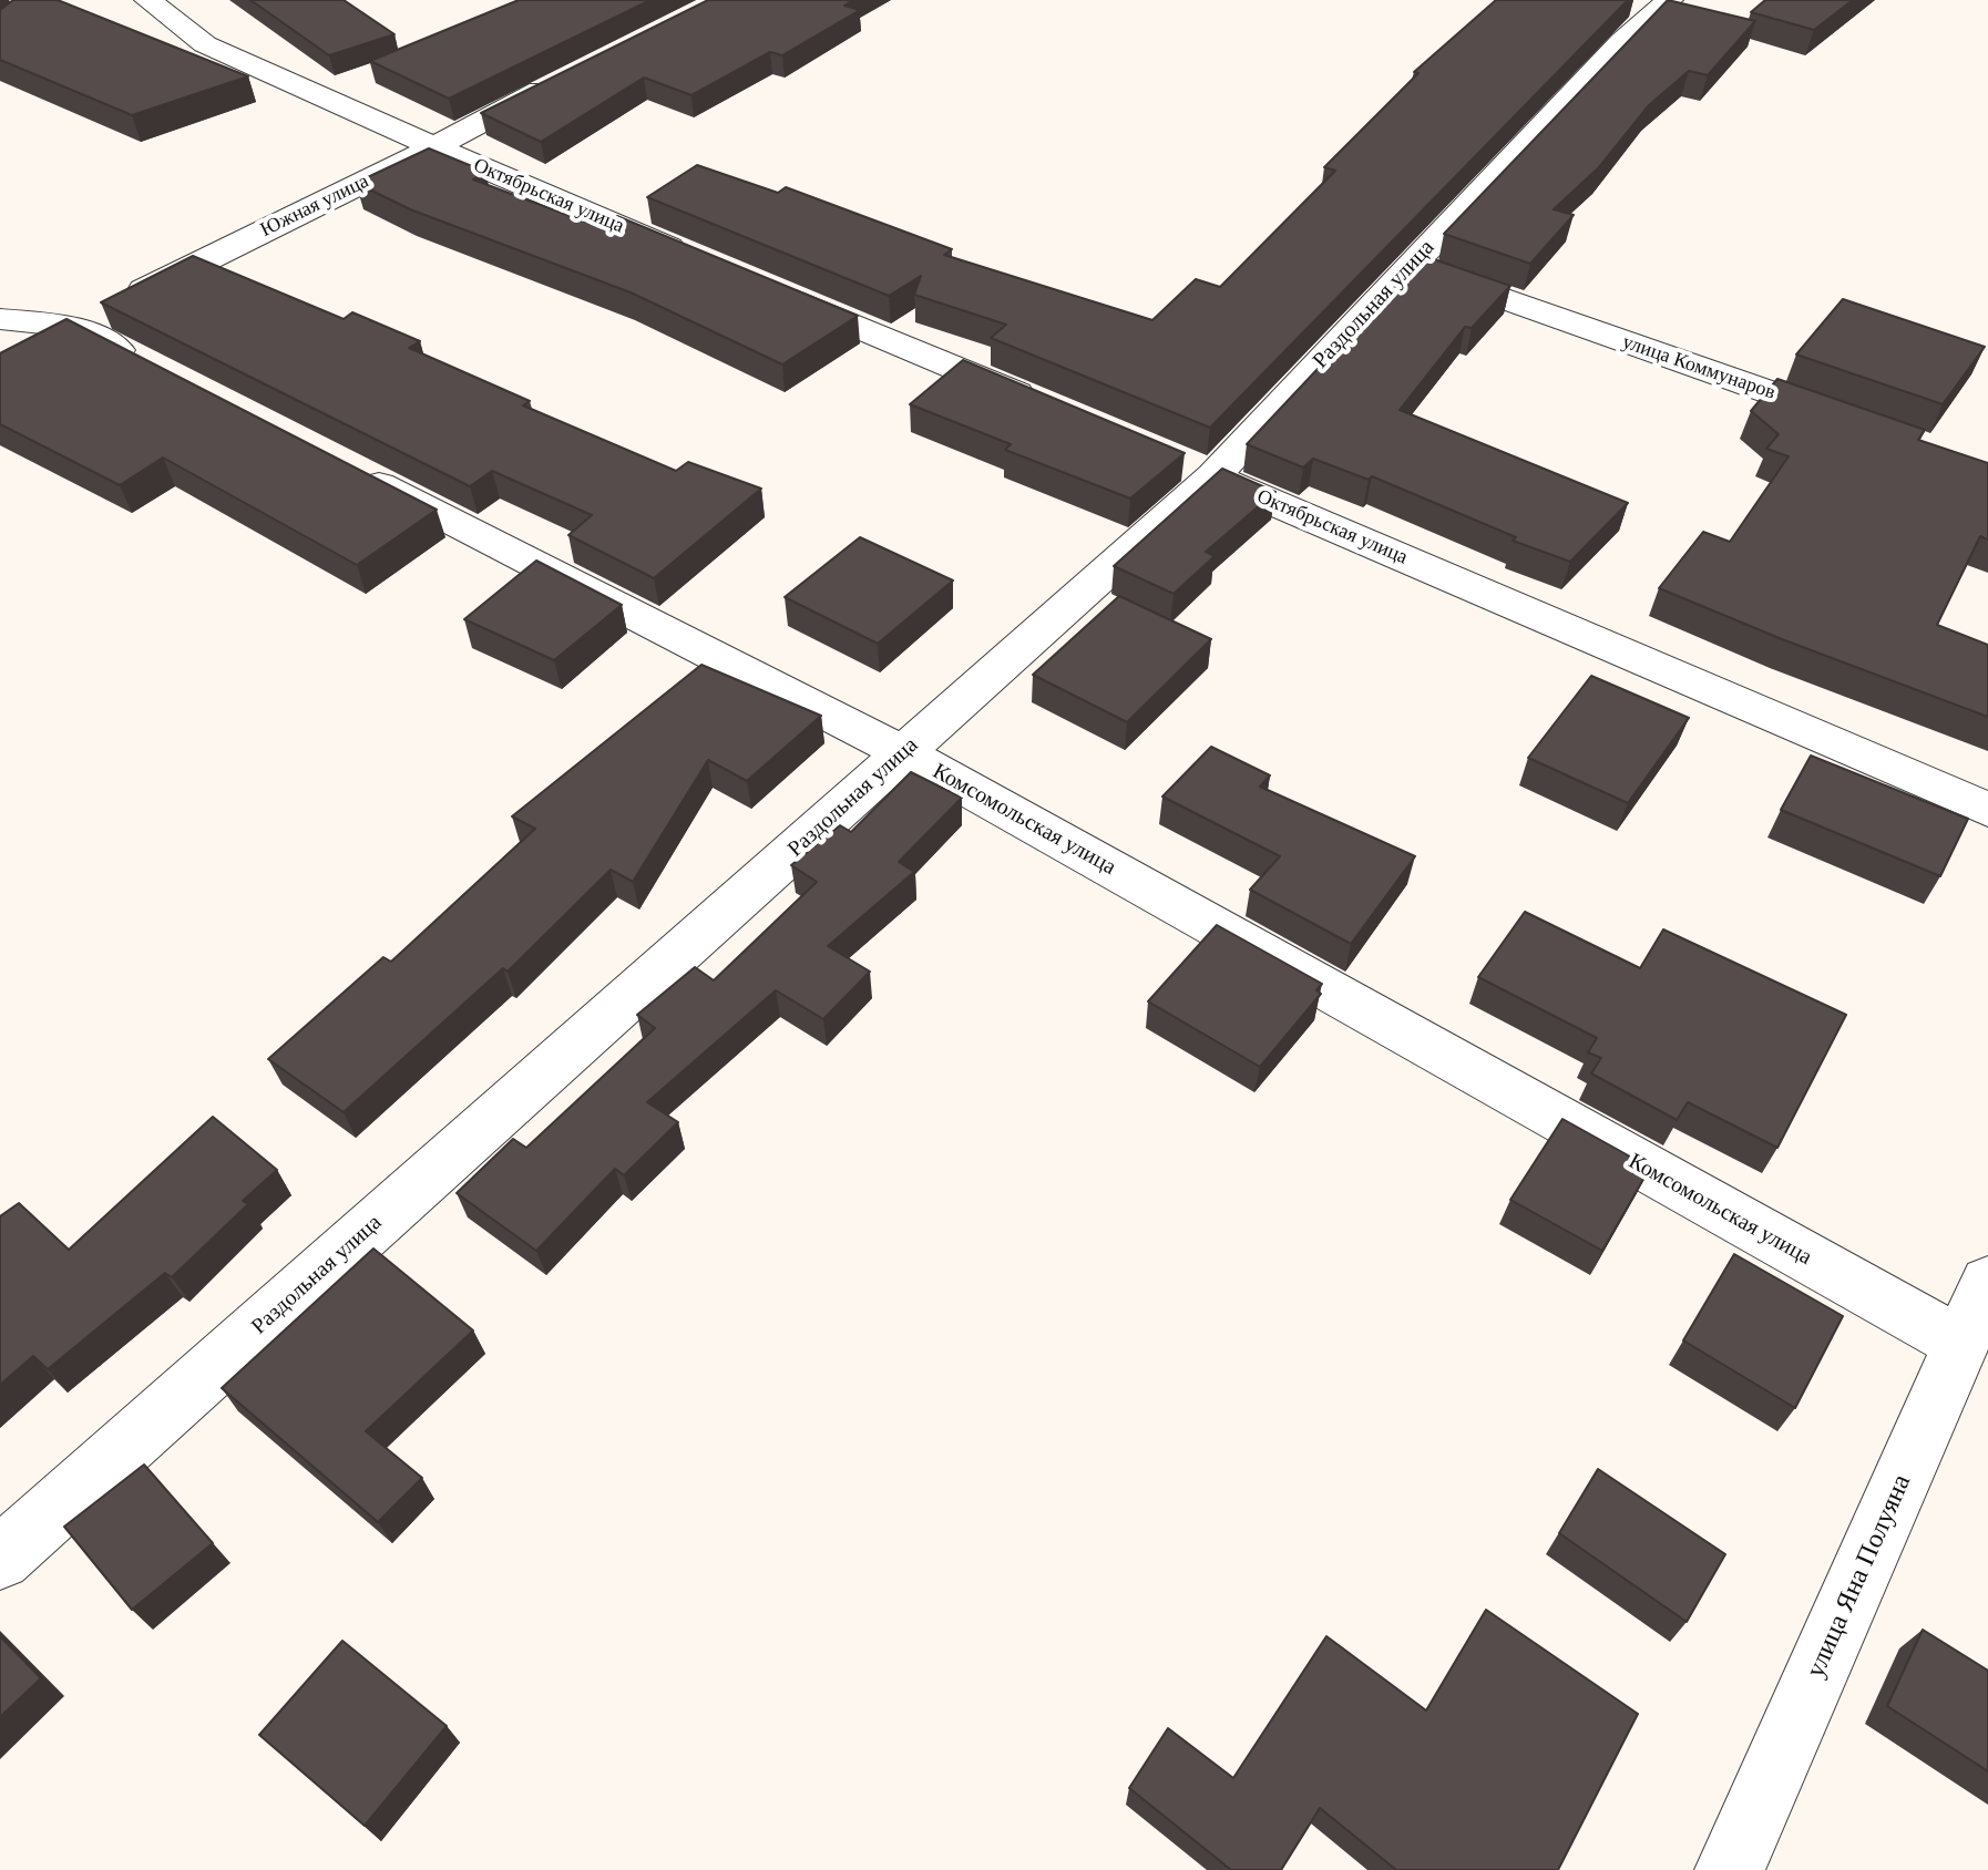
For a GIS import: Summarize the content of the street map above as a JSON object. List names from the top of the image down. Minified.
{"streets":{"street":["Октябрьская улица","Южная улица","Раздольная улица","улица Коммунаров","Комсомольская улица","улица Яна Полуяна"]},"crossings":[["Октябрьская улица","Южная улица"],["Октябрьская улица","Раздольная улица"],["Раздольная улица","улица Коммунаров"],["Раздольная улица","Комсомольская улица"],["Комсомольская улица","улица Яна Полуяна"]]}
